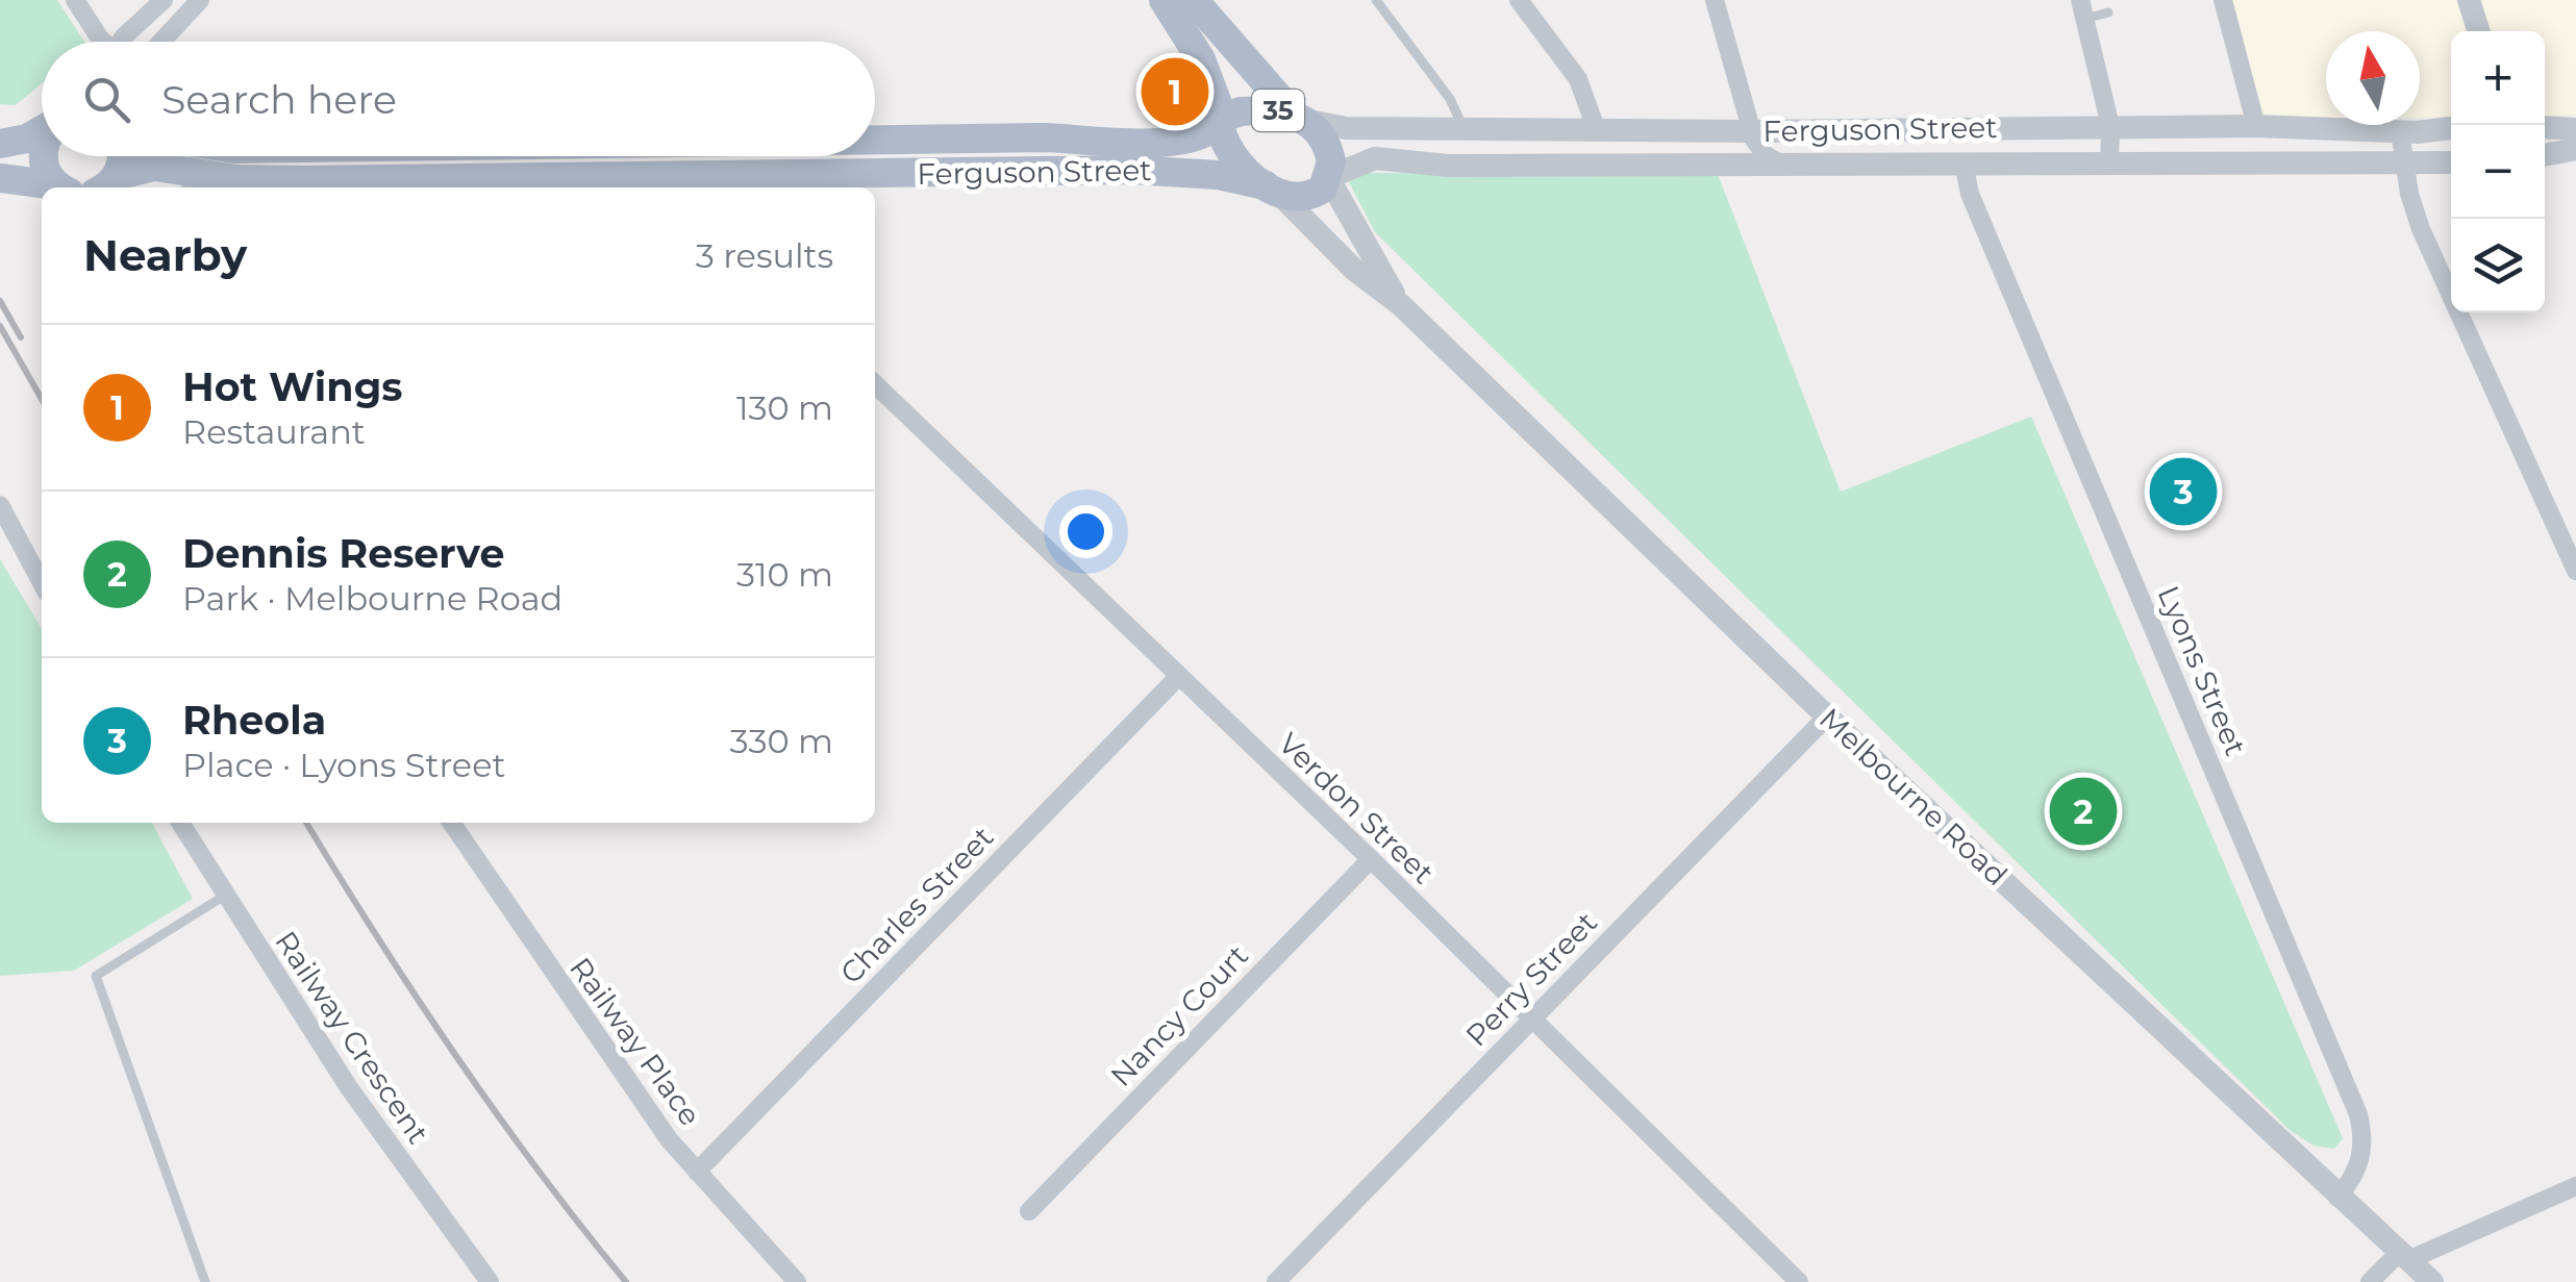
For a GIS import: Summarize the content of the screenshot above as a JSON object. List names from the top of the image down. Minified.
{"streets":{"main road":["35","Ferguson Street"],"street":["Lyons Street","Melbourne Road","Verdon Street","Charles Street","Perry Street","Nancy Court","Railway Crescent","Railway Place"]},"crossings":[["35","Ferguson Street"],["35","Melbourne Road"],["Ferguson Street","Lyons Street"],["Ferguson Street","Melbourne Road"],["Lyons Street","Melbourne Road"],["Melbourne Road","Perry Street"],["Verdon Street","Charles Street"],["Verdon Street","Perry Street"],["Verdon Street","Nancy Court"],["Charles Street","Railway Place"]],"north":"top","page":{"map_buttons":["+","−"],"search":"Search here","pins":["1","3","2"],"heading":["Nearby","3 results"],"list":[{"mark":"1","name":"Hot Wings","note":"Restaurant","value":"130 m"},{"mark":"2","name":"Dennis Reserve","note":"Park · Melbourne Road","value":"310 m"},{"mark":"3","name":"Rheola","note":"Place · Lyons Street","value":"330 m"}]}}
